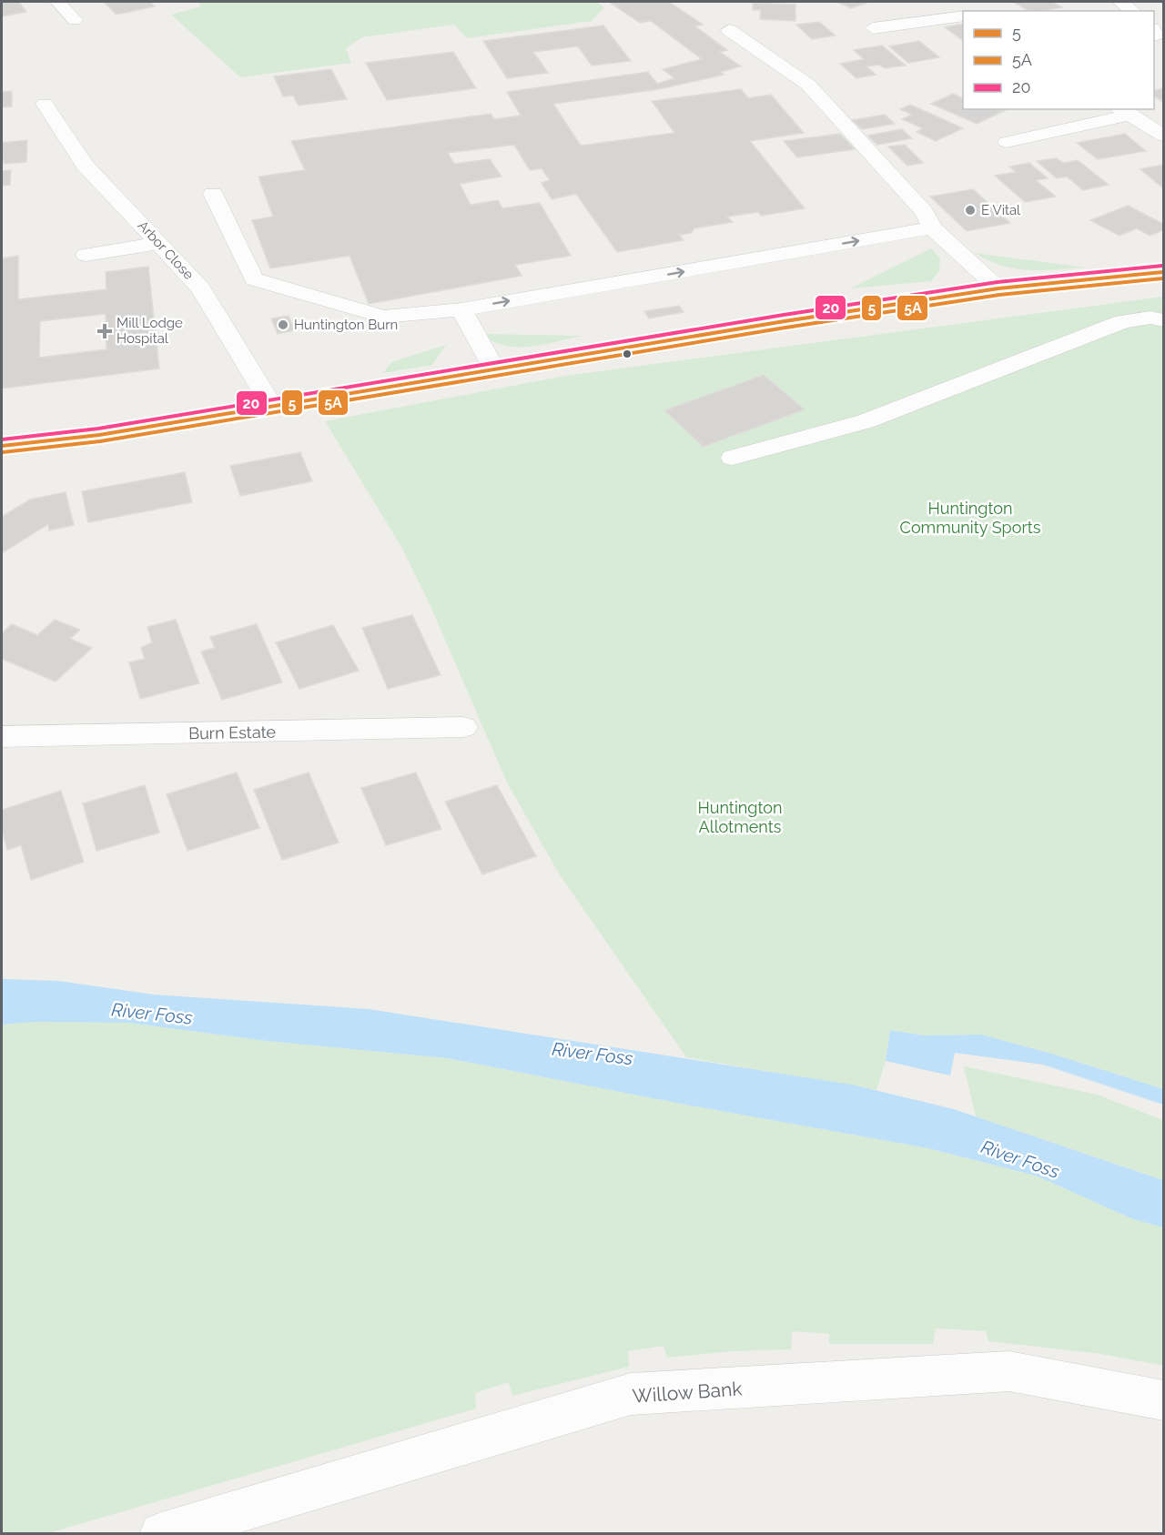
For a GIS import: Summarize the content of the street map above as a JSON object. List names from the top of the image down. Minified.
{"streets":{"street":["Arbor Close","Burn Estate","Willow Bank"]},"water":["River Foss"],"parks":["Huntington Community Sports","Huntington Allotments"],"places":{"other":["E Vital","Huntington Burn"],"health":["Mill Lodge Hospital"]},"lines":["transit line 20","transit line 5","transit line 5A"],"legend":["5","5A","20"]}
